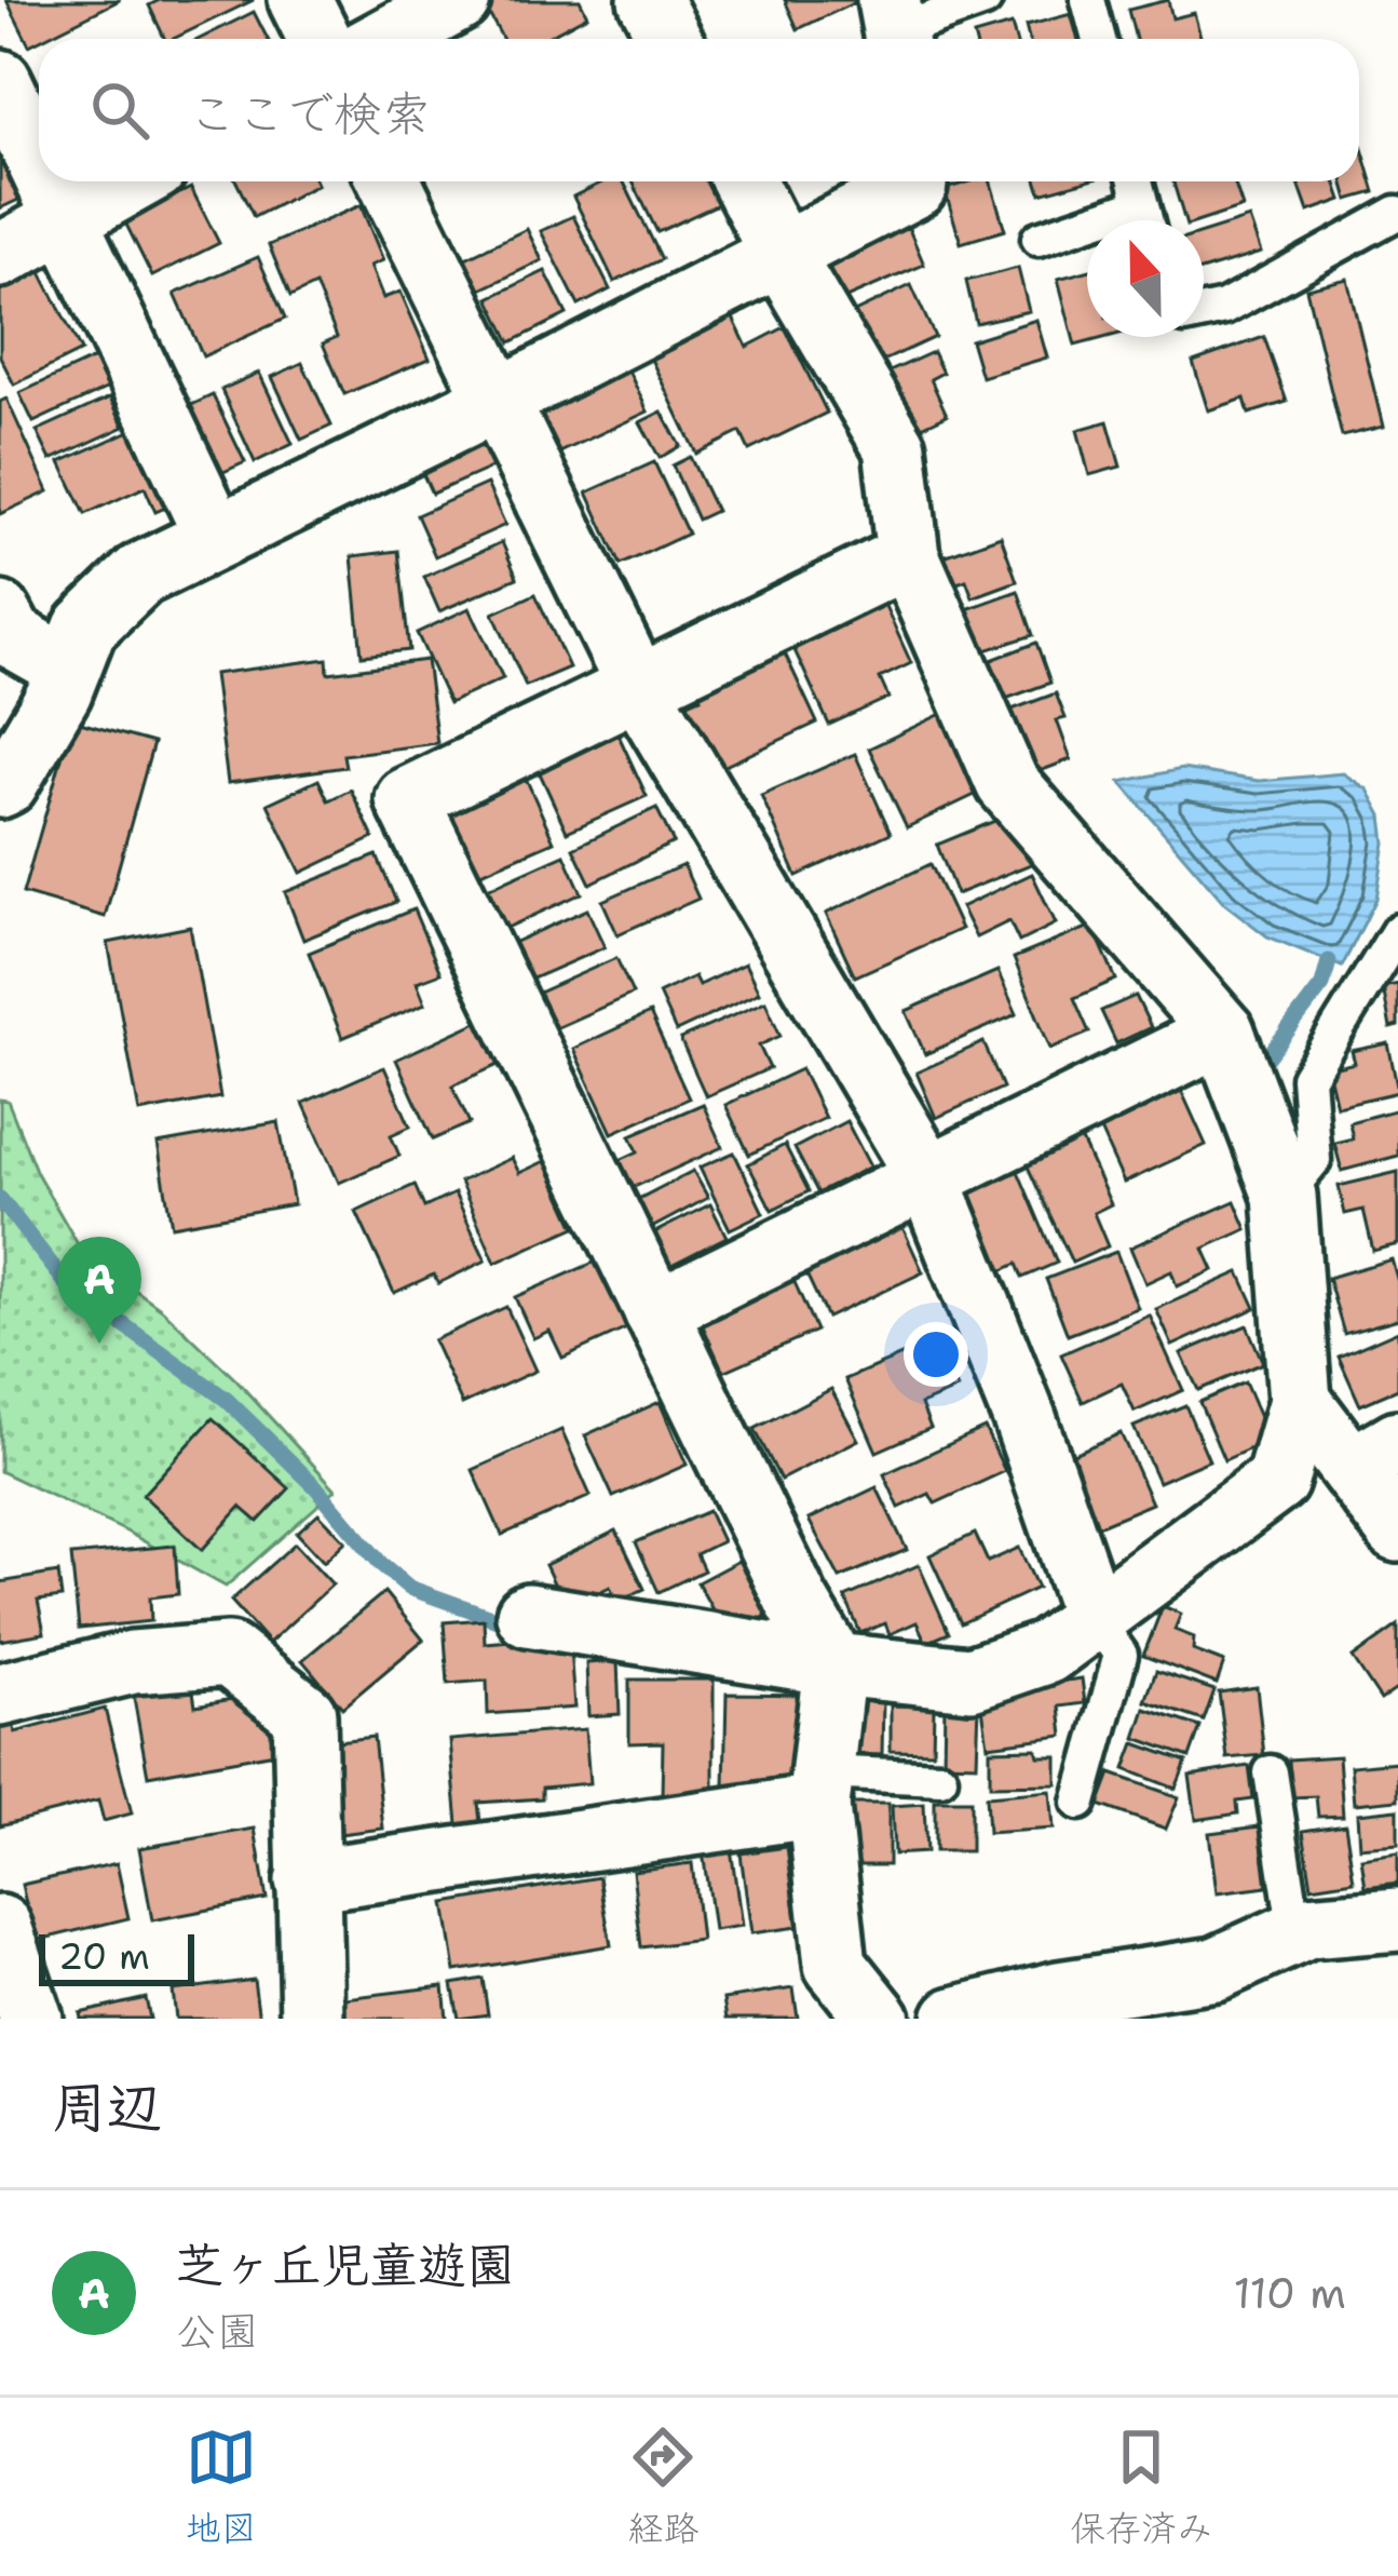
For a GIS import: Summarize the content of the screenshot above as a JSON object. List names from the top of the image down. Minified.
{"scale_bar":"20 m","north":"top","page":{"search":"ここで検索","pins":"A","scale":"20 m","heading":"周辺","list":[{"mark":"A","name":"芝ヶ丘児童遊園","note":"公園","value":"110 m"}],"nav":["地図","経路","保存済み"]}}
